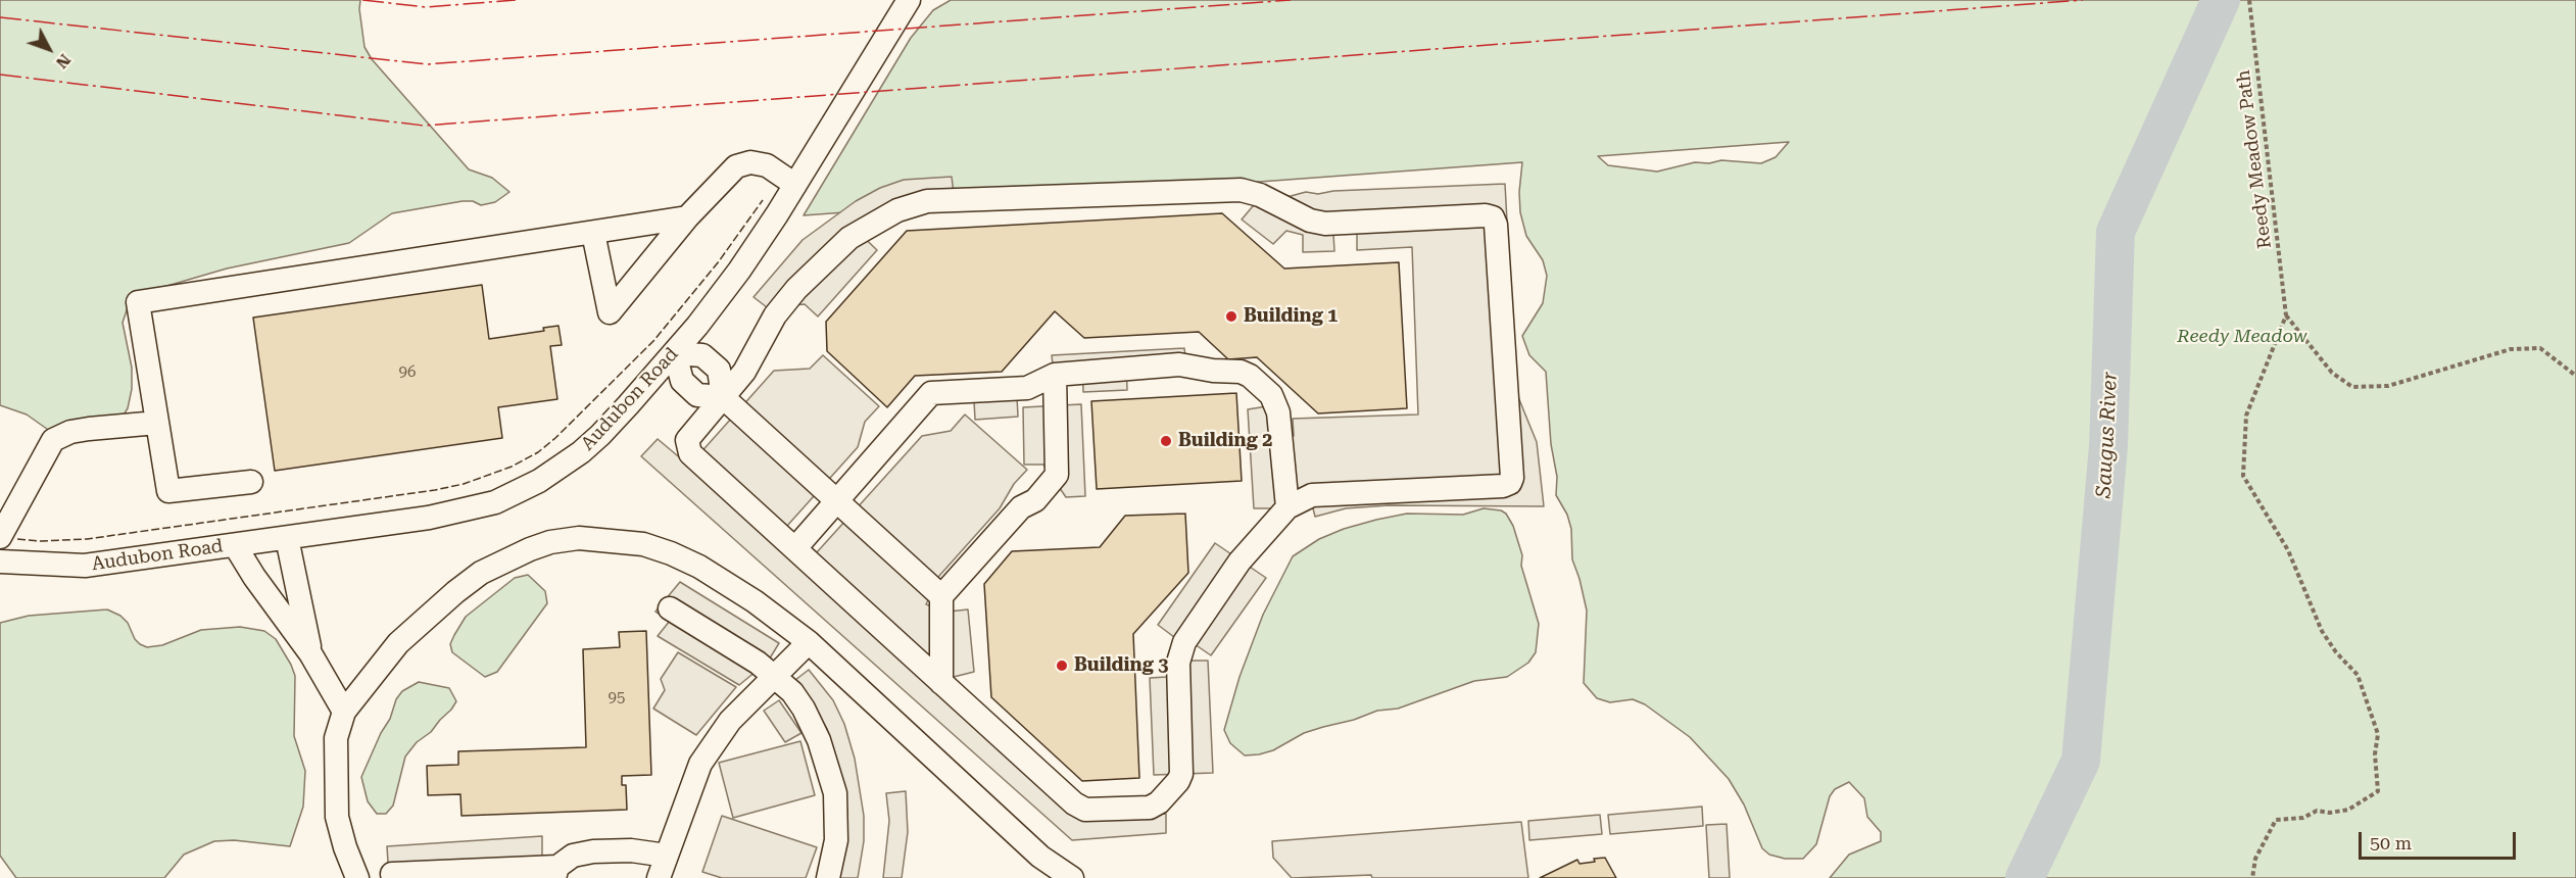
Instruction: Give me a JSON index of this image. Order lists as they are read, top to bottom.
{
  "streets": {
    "street": ["Audubon Road"],
    "path": ["Reedy Meadow Path"]
  },
  "water": ["Saugus River"],
  "parks": ["Reedy Meadow"],
  "places": ["Building 1", "Building 2", "Building 3"],
  "house_numbers": ["96", "95"],
  "scale_bar": "50 m",
  "north": "bottom right"
}
